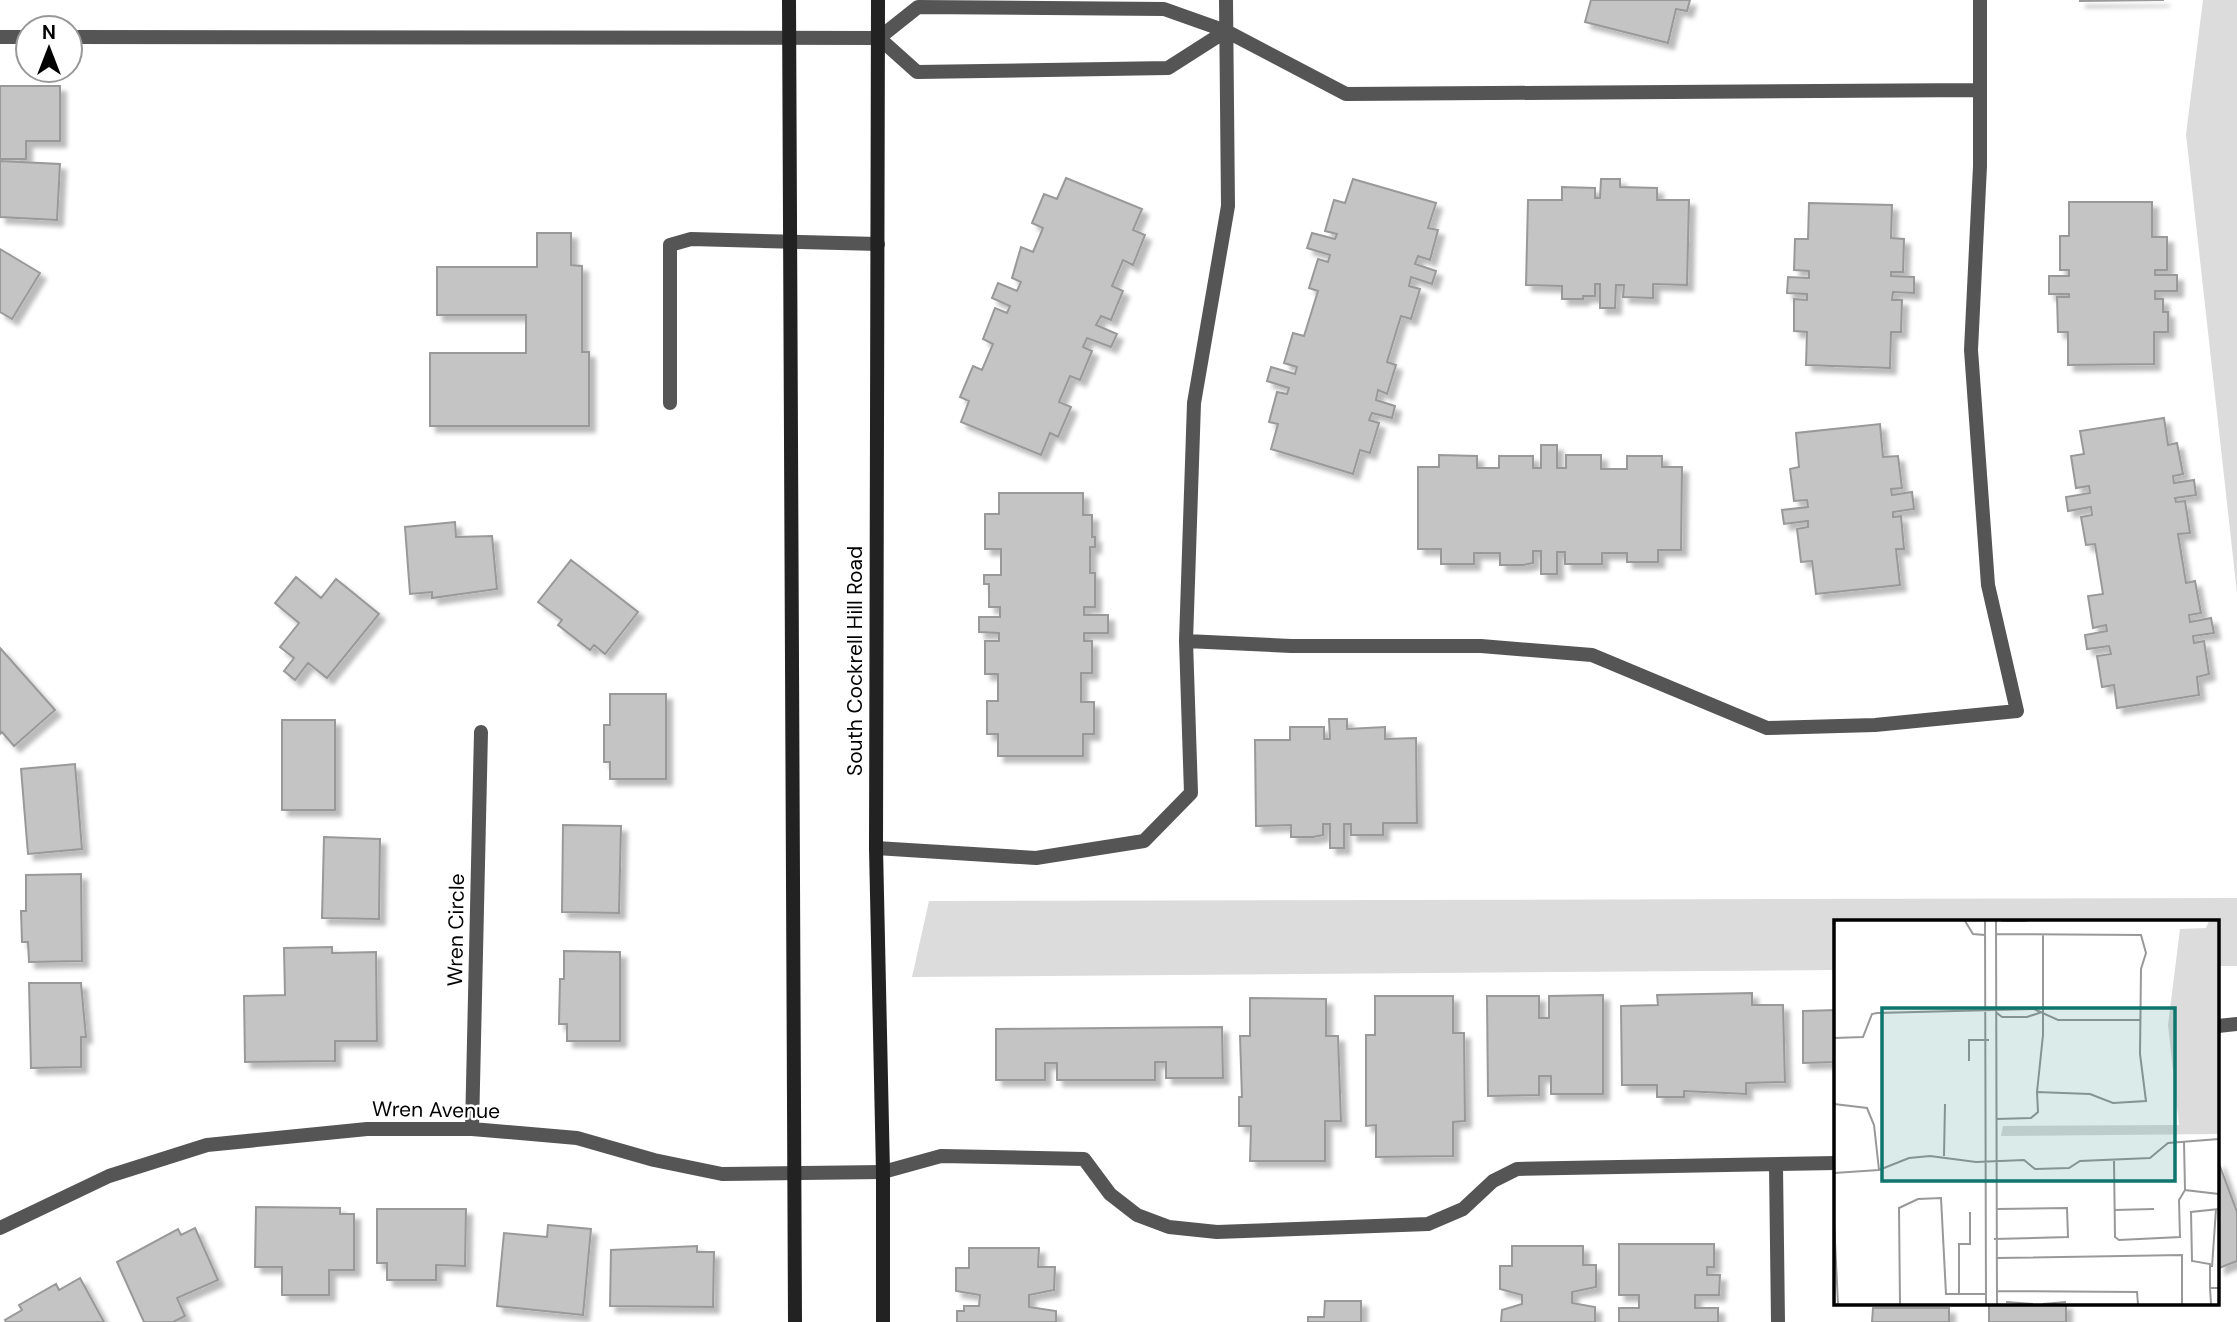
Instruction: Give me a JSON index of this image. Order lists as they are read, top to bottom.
{
  "streets": {
    "main road": ["South Cockrell Hill Road"],
    "street": ["Wren Circle", "Wren Avenue"]
  },
  "crossings": [
    ["South Cockrell Hill Road", "Wren Avenue"],
    ["Wren Circle", "Wren Avenue"]
  ],
  "north": "top"
}
